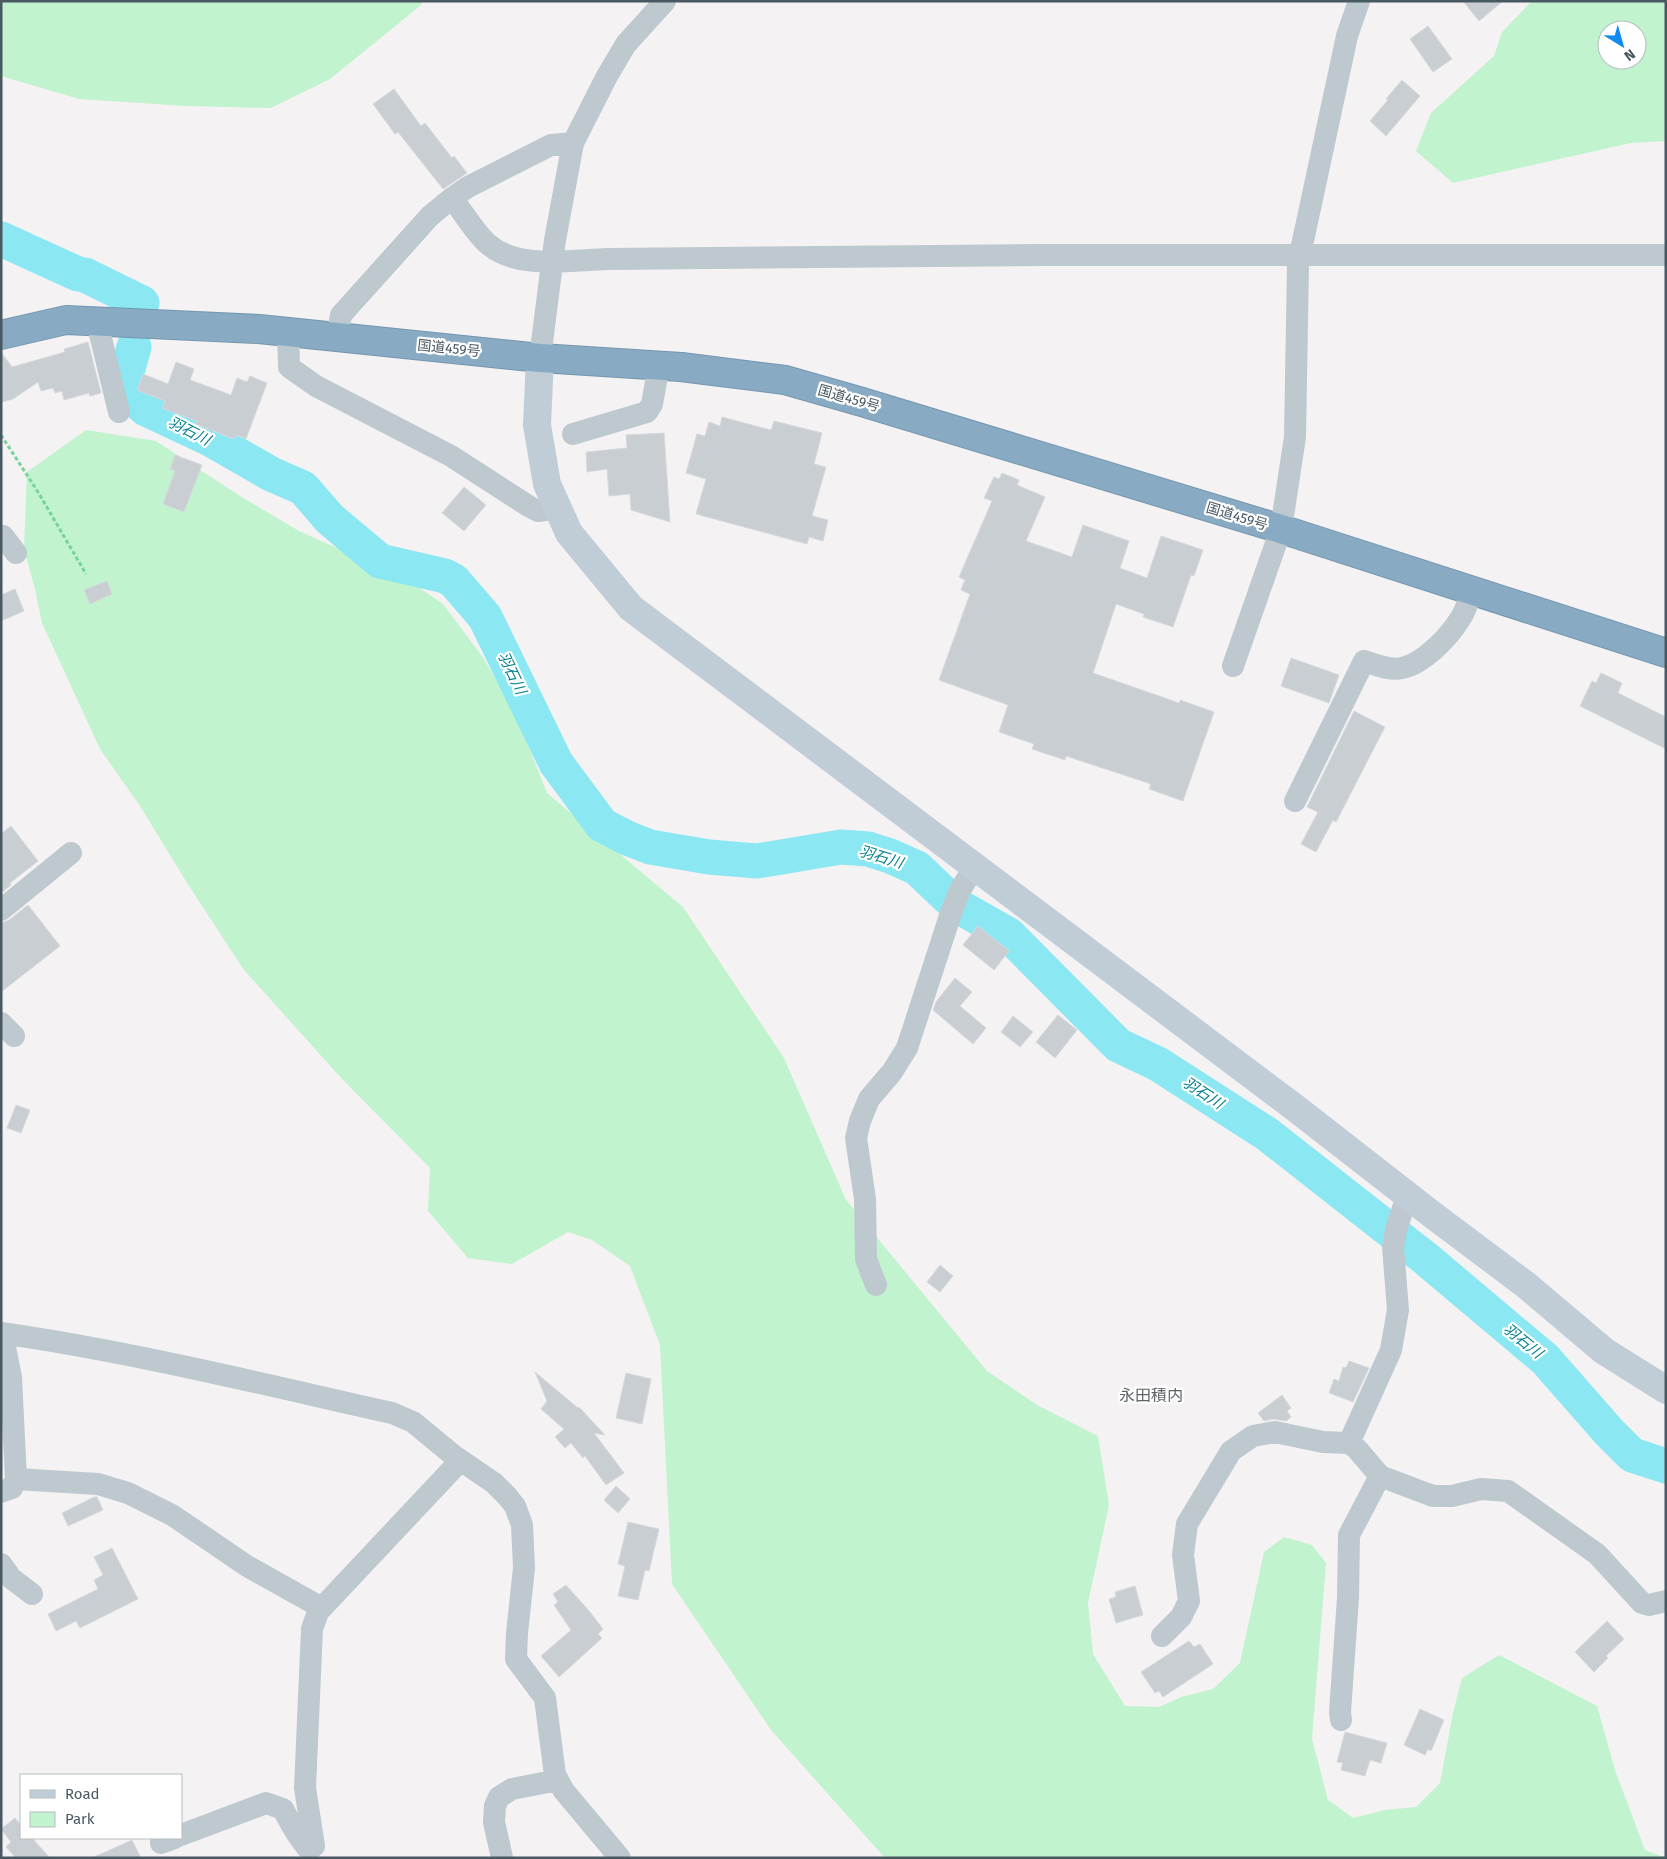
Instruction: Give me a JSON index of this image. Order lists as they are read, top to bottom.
{
  "streets": {
    "highway": ["国道459号"]
  },
  "districts": ["永田積内"],
  "water": ["羽石川"],
  "legend": ["Road", "Park"],
  "north": "bottom right"
}
